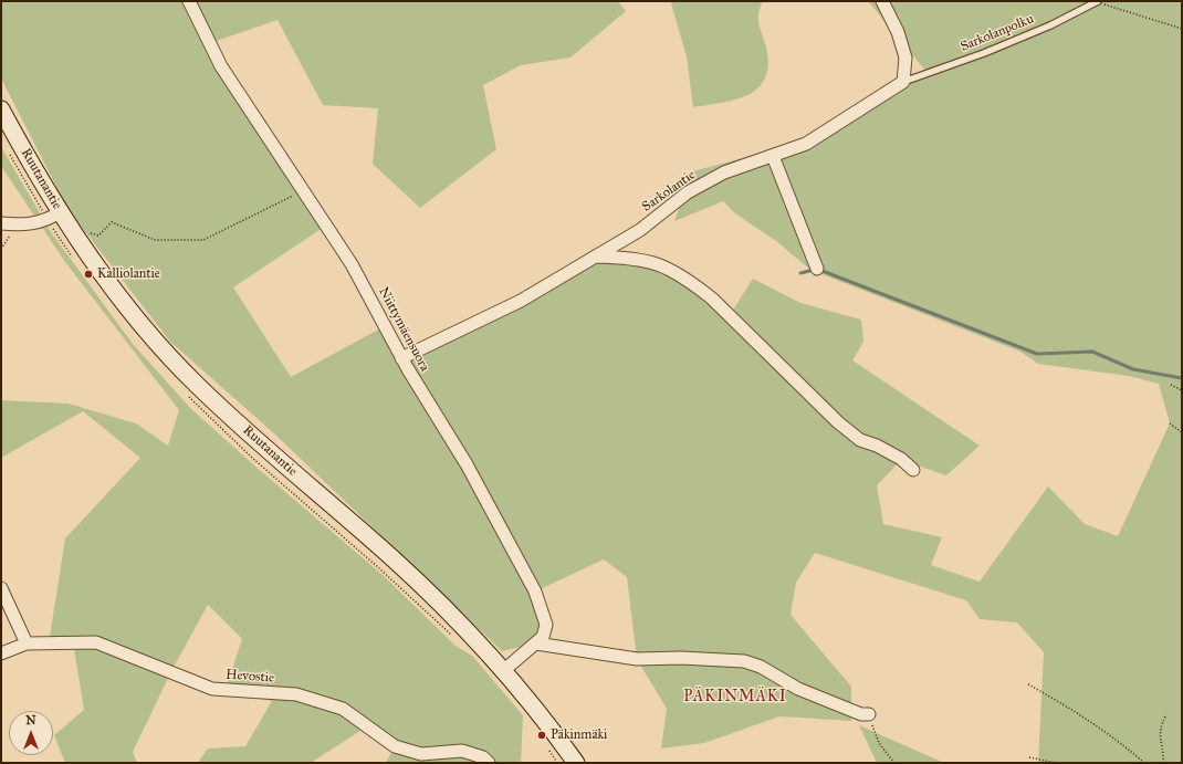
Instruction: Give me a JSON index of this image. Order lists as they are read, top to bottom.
{
  "streets": {
    "street": [
      "Ruutanantie",
      "Sarkolantie",
      "Niittymäensuora",
      "Hevostie"
    ],
    "lane": ["Sarkolanpolku"]
  },
  "crossings": [
    ["Sarkolanpolku", "Sarkolantie"],
    ["Ruutanantie", "Niittymäensuora"],
    ["Sarkolantie", "Niittymäensuora"]
  ],
  "districts": ["PÄKINMÄKI"],
  "places": ["Kalliolantie", "Päkinmäki"],
  "north": "top"
}
